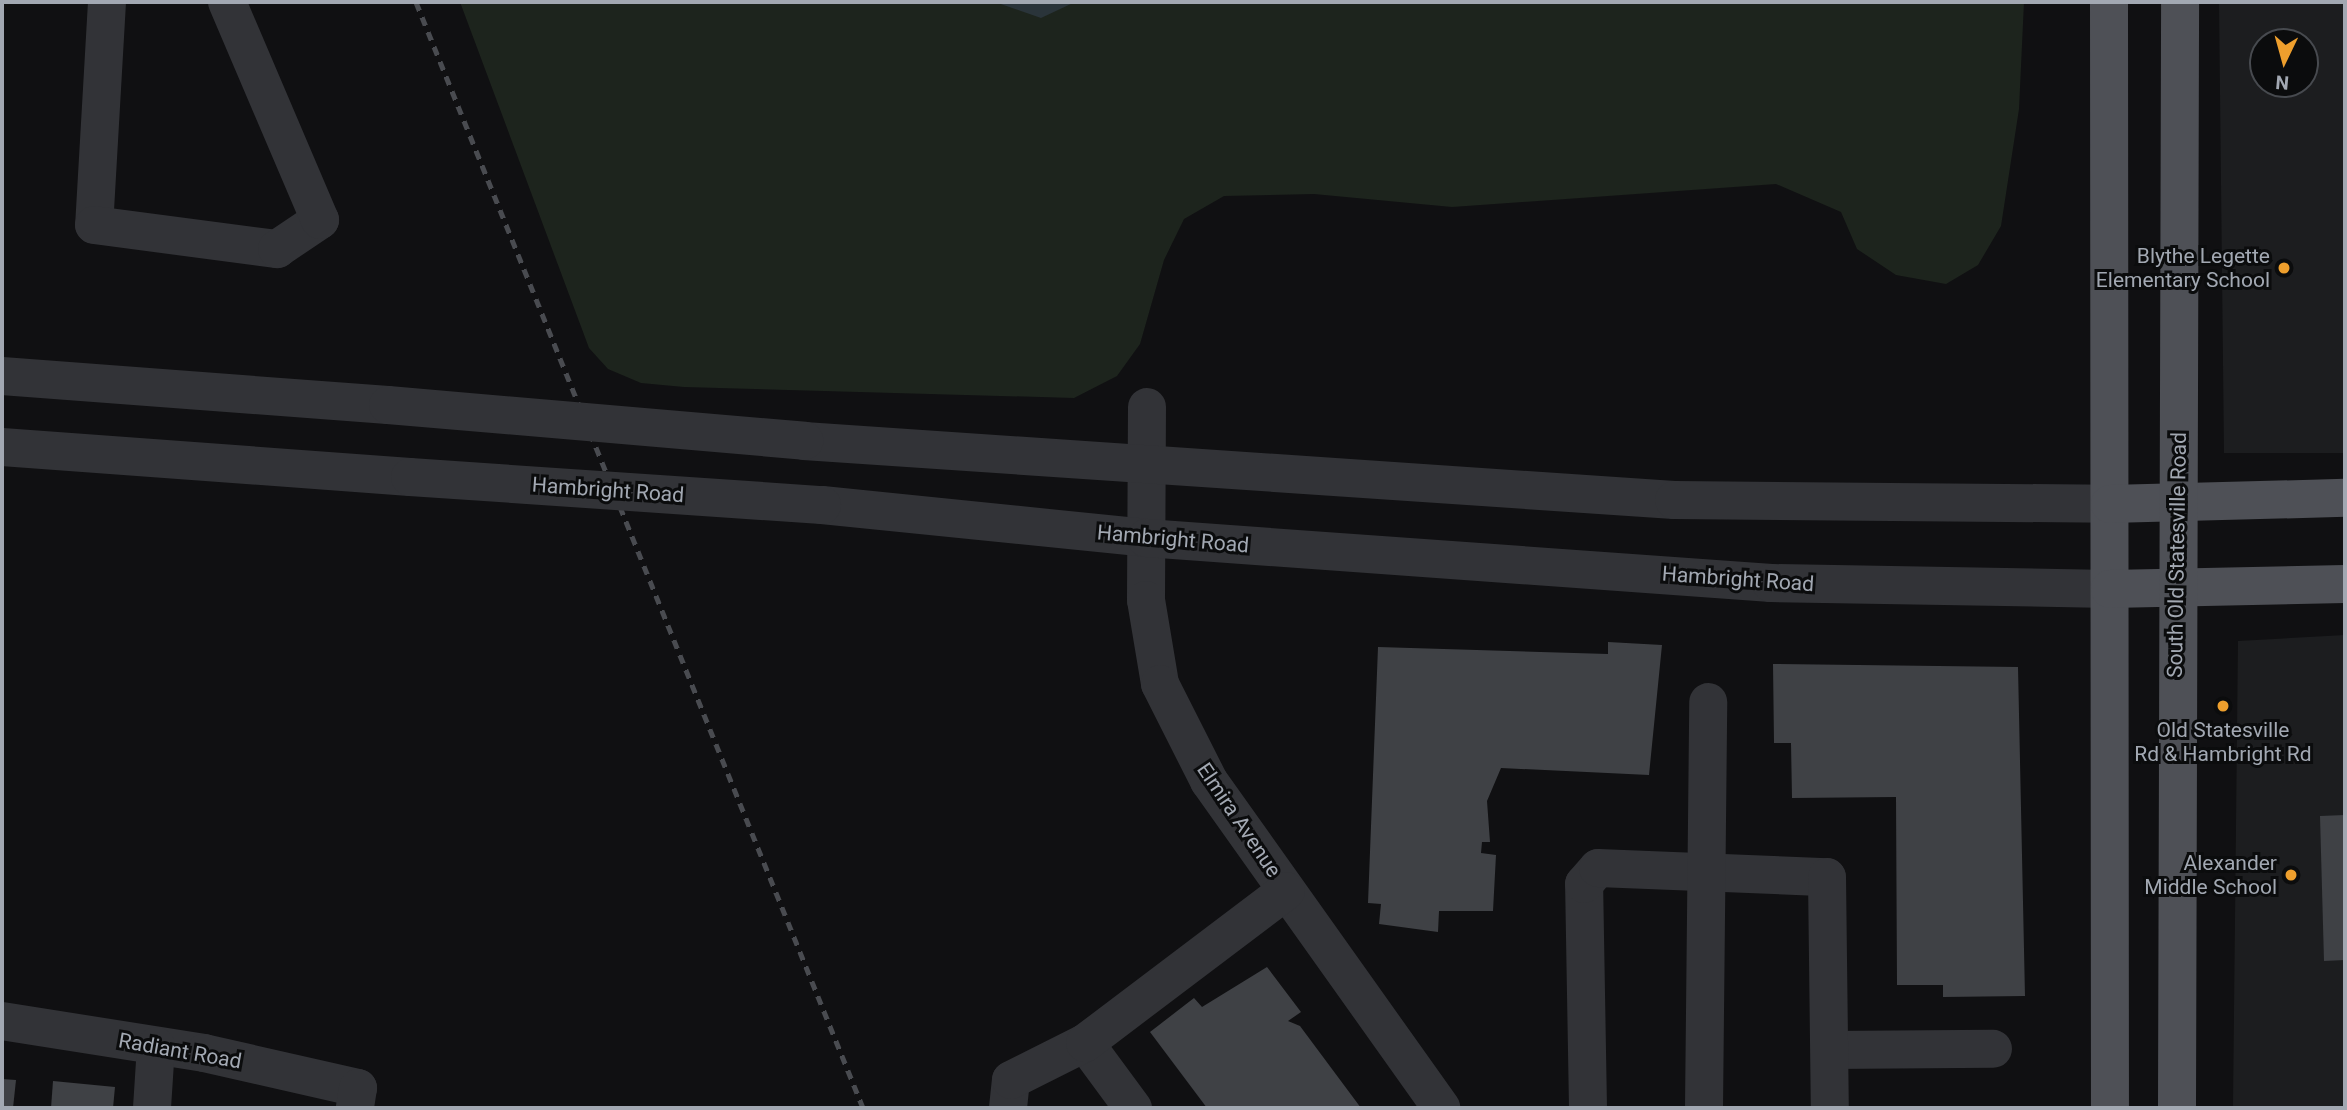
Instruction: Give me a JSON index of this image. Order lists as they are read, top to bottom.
{
  "streets": {
    "main road": ["Hambright Road", "South Old Statesville Road"],
    "street": ["Elmira Avenue", "Radiant Road"]
  },
  "crossings": [
    ["Hambright Road", "South Old Statesville Road"],
    ["Hambright Road", "Elmira Avenue"]
  ],
  "places": ["Blythe Legette Elementary School", "Old Statesville Rd & Hambright Rd", "Alexander Middle School"],
  "north": "bottom"
}
